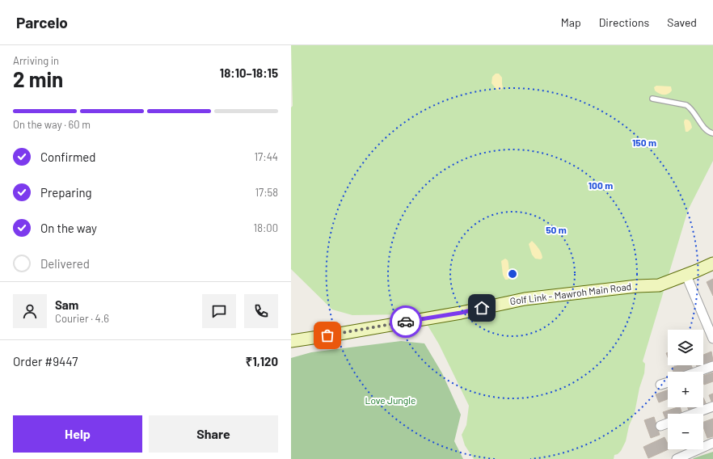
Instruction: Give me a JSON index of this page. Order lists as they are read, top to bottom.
{
  "streets": {
    "street": ["Golf Link - Mawroh Main Road"]
  },
  "parks": ["Love Jungle"],
  "page": {
    "header": "Parcelo",
    "nav": ["Map", "Directions", "Saved"],
    "heading": ["2 min", "Arriving in", "18:10–18:15"],
    "panel": [
      "Sam",
      "Courier · 4.6",
      "Order #9447",
      "₹1,120"
    ],
    "bar": "On the way · 60 m",
    "list": [
      ["Confirmed", "17:44"],
      ["Preparing", "17:58"],
      ["On the way", "18:00"],
      "Delivered"
    ],
    "map_buttons": ["+", "−"],
    "buttons": ["Help", "Share"]
  },
  "rings": ["150 m", "100 m", "50 m"]
}
